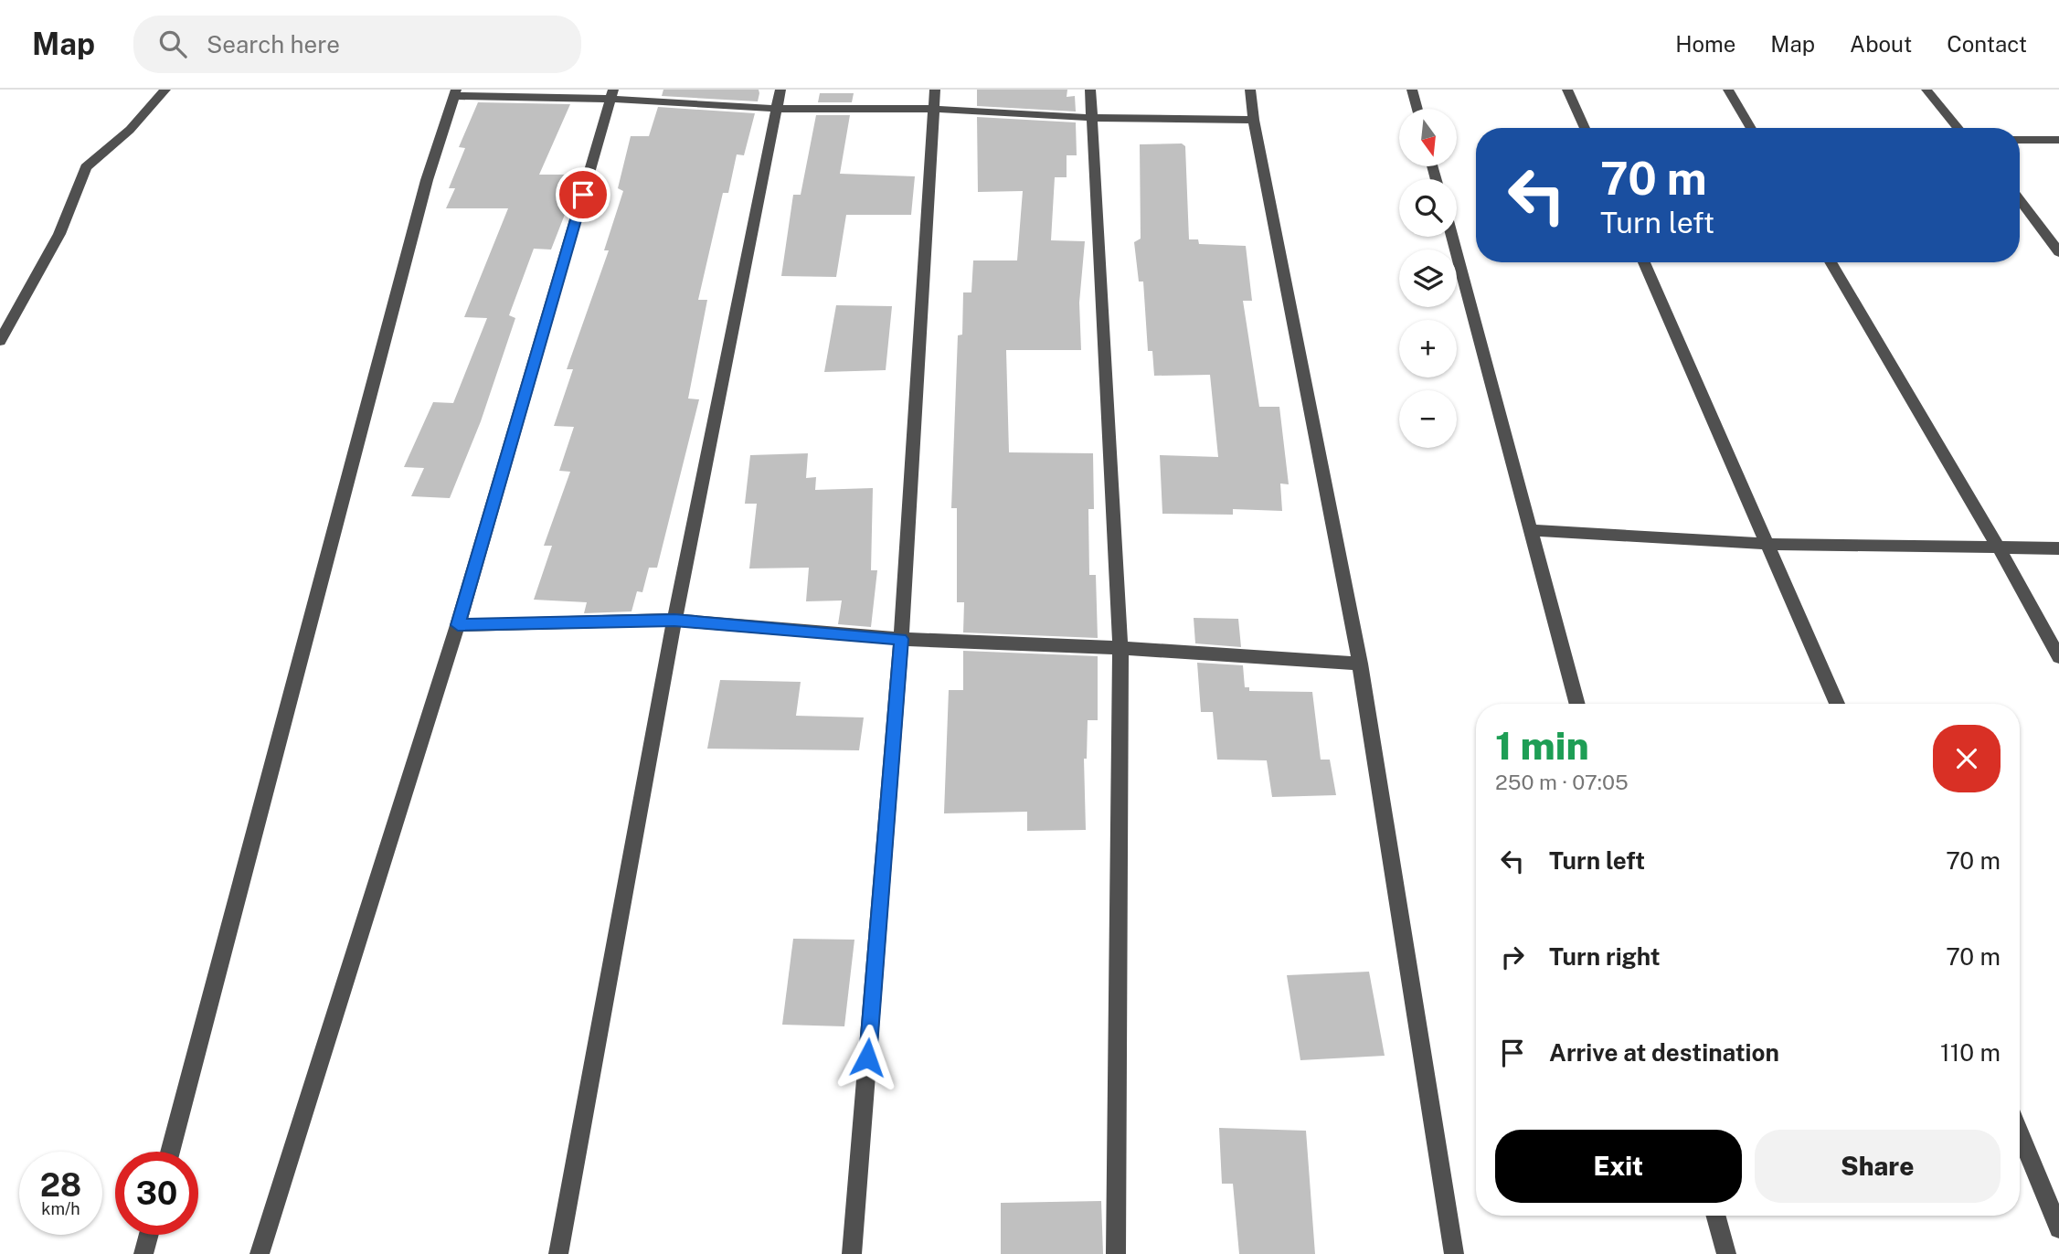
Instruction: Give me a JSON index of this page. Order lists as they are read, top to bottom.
{
  "north": "bottom",
  "page": {
    "header": "Map",
    "search": "Search here",
    "nav": [
      "Home",
      "Map",
      "About",
      "Contact"
    ],
    "map_buttons": ["+", "−"],
    "turn": ["70 m", "Turn left"],
    "heading": ["1 min", "250 m · 07:05"],
    "list": [
      {
        "name": "Turn left",
        "value": "70 m"
      },
      {
        "name": "Turn right",
        "value": "70 m"
      },
      {
        "name": "Arrive at destination",
        "value": "110 m"
      }
    ],
    "buttons": ["Exit", "Share"],
    "speed": "28 km/h",
    "limit": "30"
  }
}
